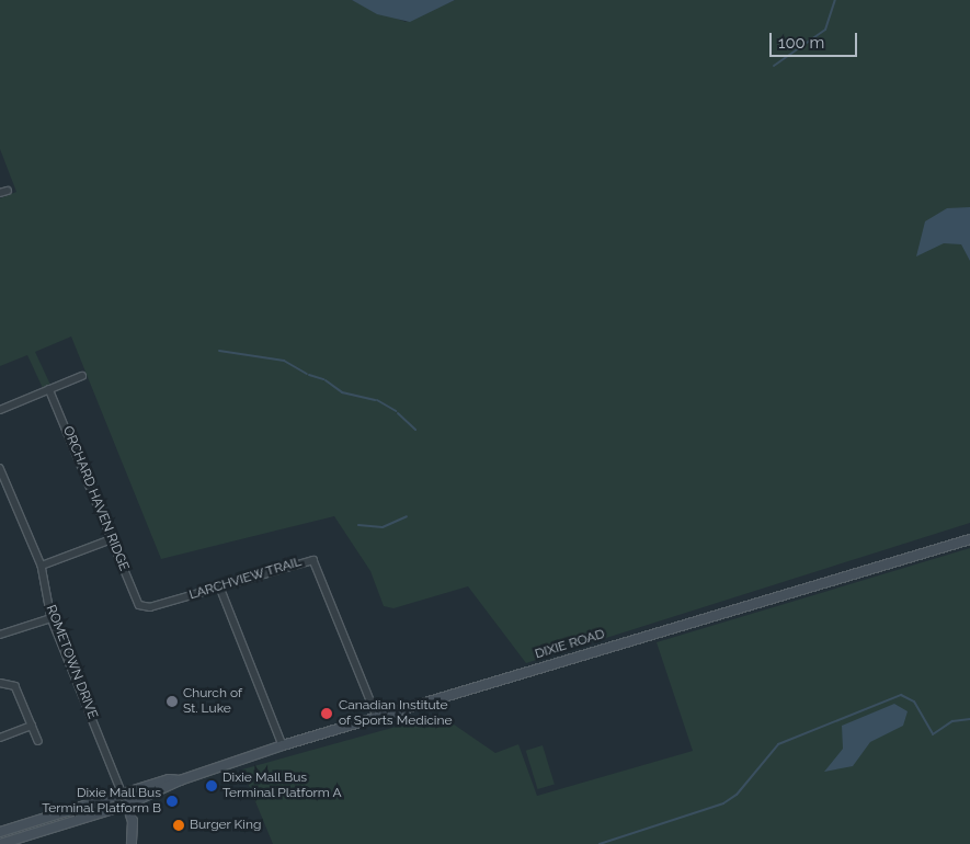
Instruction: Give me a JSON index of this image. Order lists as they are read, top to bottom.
{
  "streets": {
    "main road": ["DIXIE ROAD"],
    "street": ["ORCHARD HAVEN RIDGE", "LARCHVIEW TRAIL", "ROMETOWN DRIVE"]
  },
  "crossings": [
    ["ORCHARD HAVEN RIDGE", "LARCHVIEW TRAIL"],
    ["LARCHVIEW TRAIL", "DIXIE ROAD"],
    ["DIXIE ROAD", "ROMETOWN DRIVE"]
  ],
  "places": [
    "Church of St. Luke",
    "Canadian Institute of Sports Medicine",
    "Dixie Mall Bus Terminal Platform A",
    "Dixie Mall Bus Terminal Platform B",
    "Burger King"
  ],
  "scale_bar": "100 m"
}
